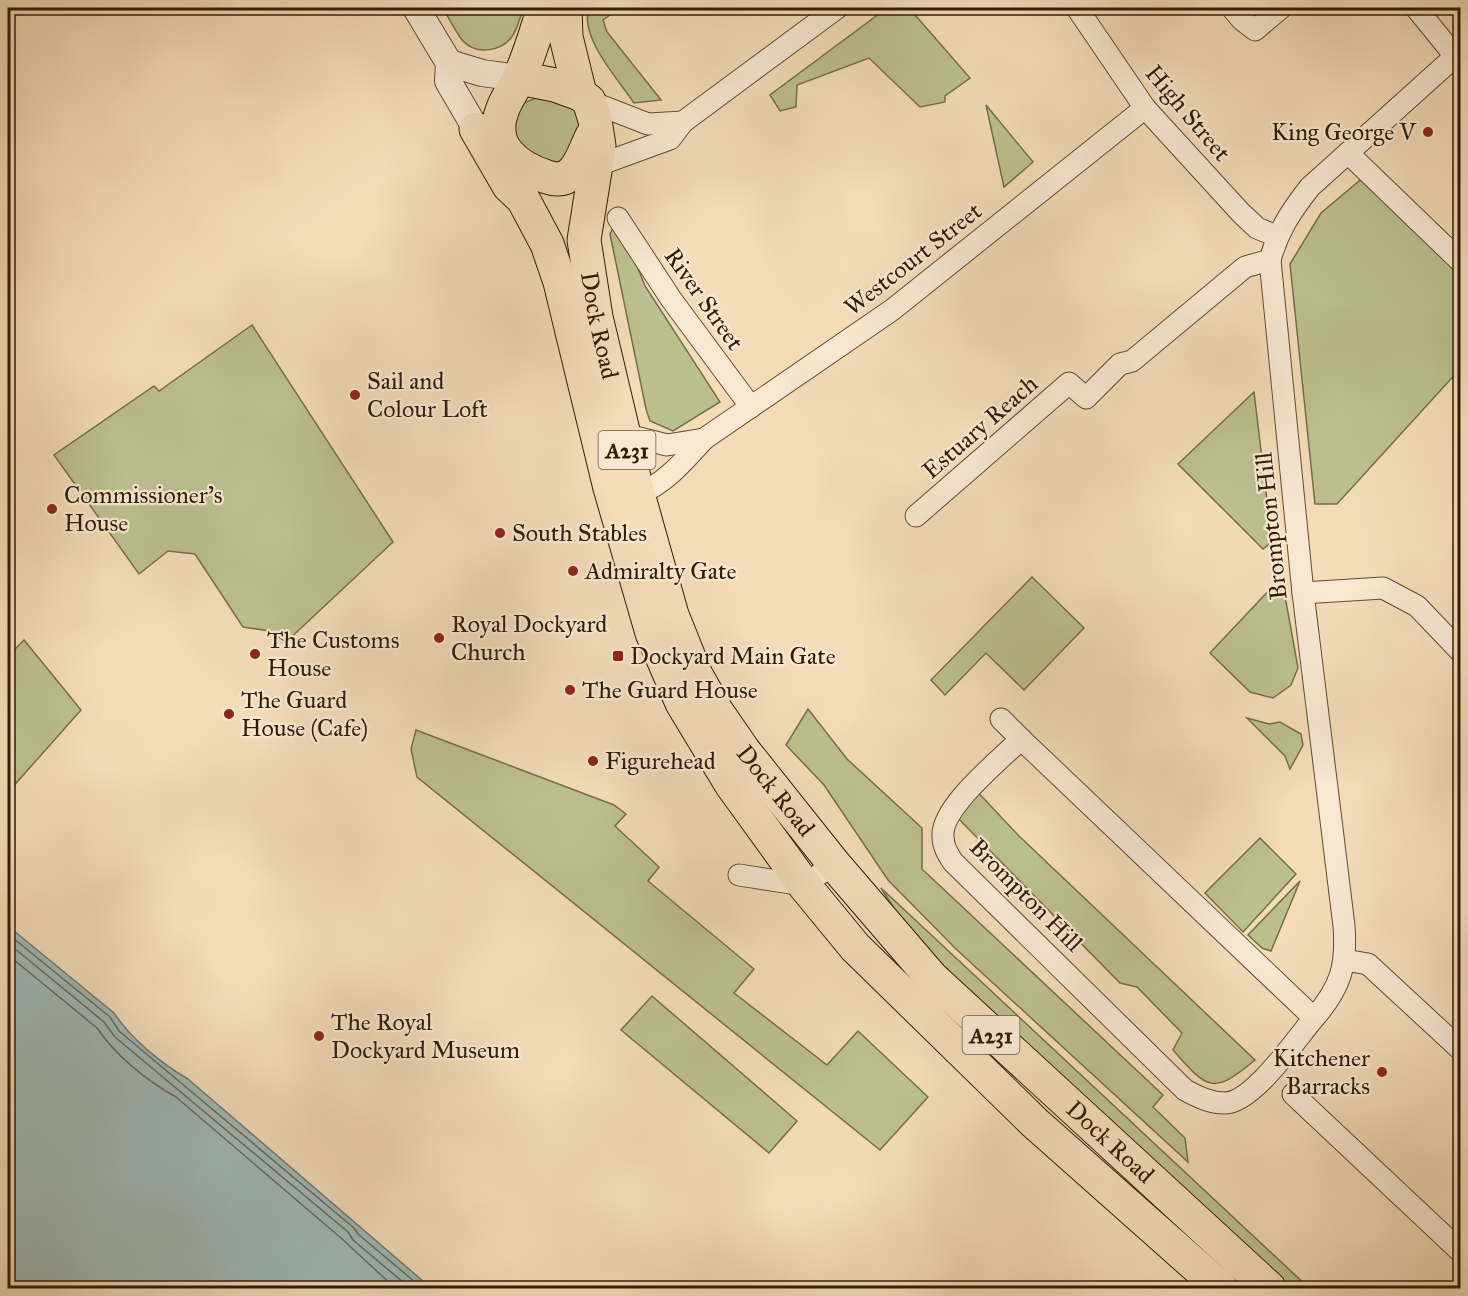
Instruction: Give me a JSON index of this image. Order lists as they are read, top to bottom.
{
  "streets": {
    "main road": ["Dock Road", "A231"],
    "street": [
      "High Street",
      "Westcourt Street",
      "River Street",
      "Estuary Reach",
      "Brompton Hill"
    ]
  },
  "crossings": [
    ["High Street", "Westcourt Street"],
    ["High Street", "Brompton Hill"],
    ["Westcourt Street", "River Street"],
    ["Westcourt Street", "Dock Road"],
    ["Estuary Reach", "Brompton Hill"]
  ],
  "places": {
    "other": [
      "King George V",
      "Sail and Colour Loft",
      "Commissioner's House",
      "South Stables",
      "Admiralty Gate",
      "Royal Dockyard Church",
      "The Customs House",
      "The Guard House",
      "The Guard House (Cafe)",
      "Figurehead",
      "The Royal Dockyard Museum",
      "Kitchener Barracks"
    ],
    "transit": ["Dockyard Main Gate"]
  }
}
